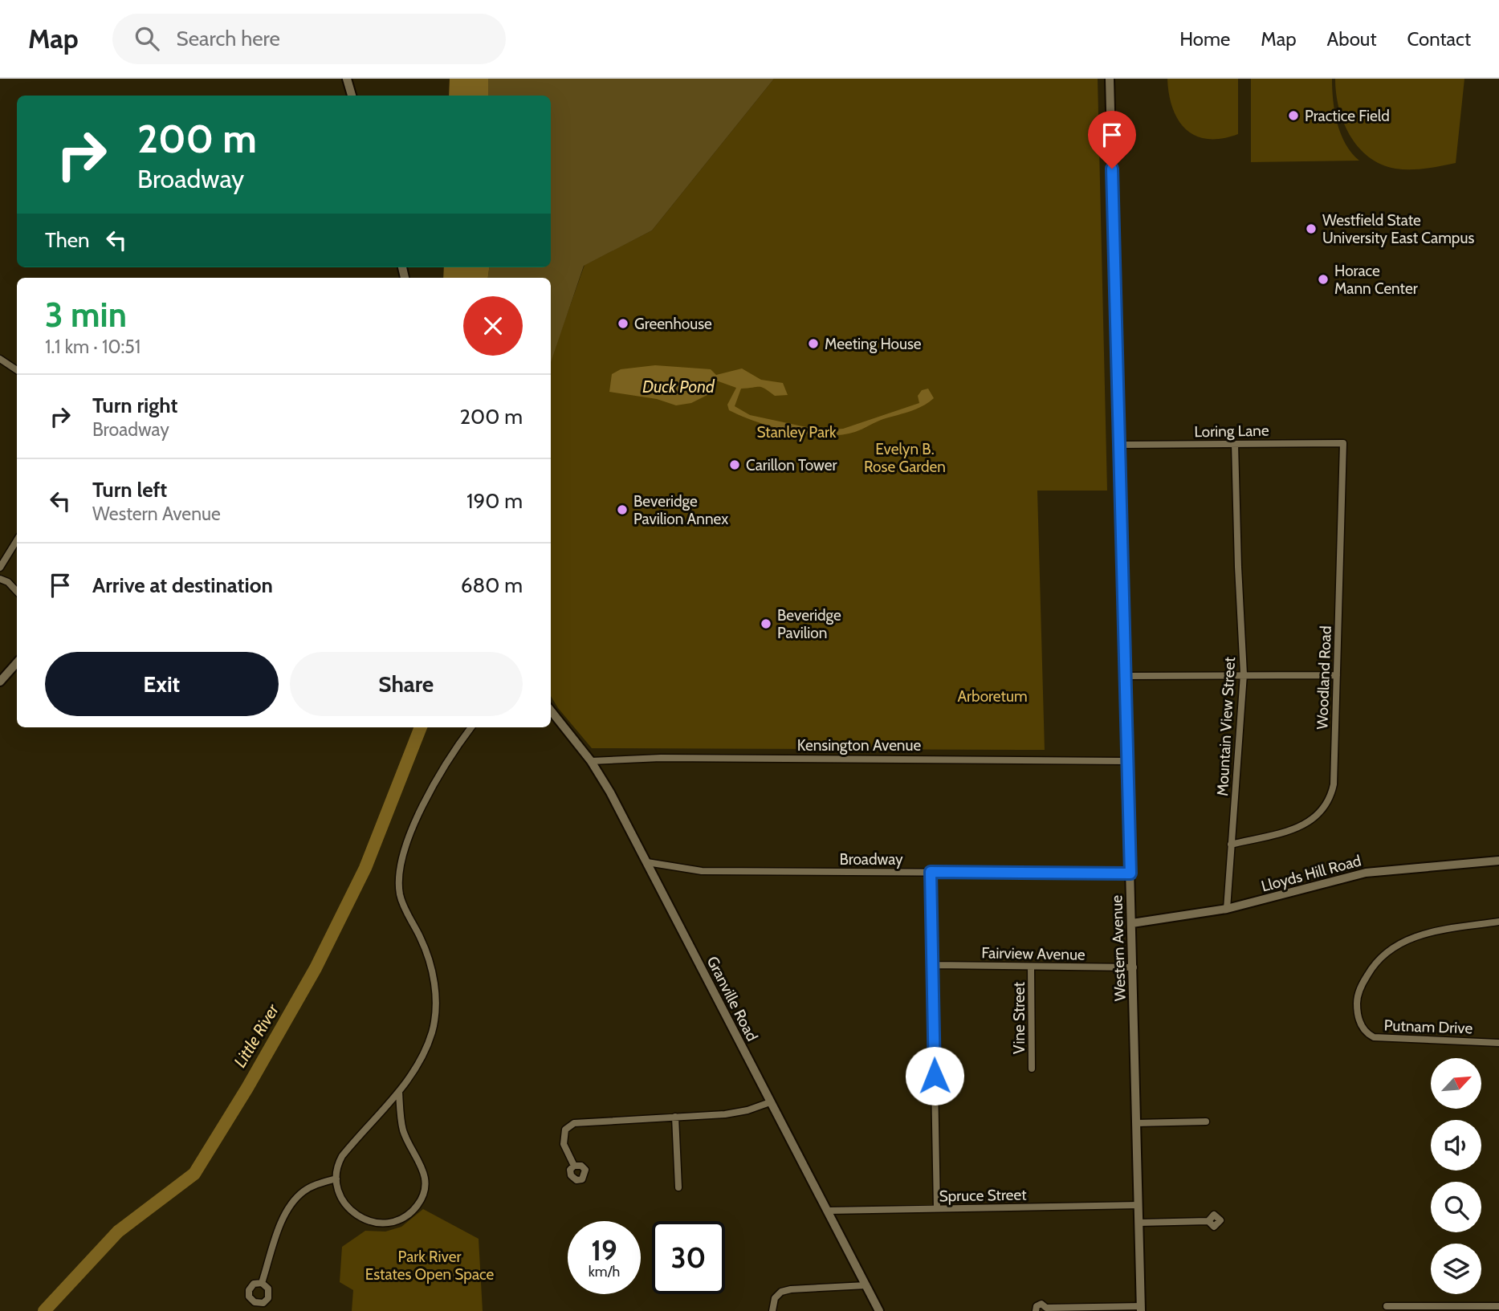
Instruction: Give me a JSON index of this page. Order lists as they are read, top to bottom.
{
  "streets": {
    "main road": ["Lloyds Hill Road", "Western Avenue", "Granville Road"],
    "street": [
      "Loring Lane",
      "Woodland Road",
      "Mountain View Street",
      "Kensington Avenue",
      "Broadway",
      "Fairview Avenue",
      "Vine Street",
      "Putnam Drive",
      "Spruce Street"
    ]
  },
  "crossings": [
    ["Loring Lane", "Woodland Road"],
    ["Loring Lane", "Mountain View Street"],
    ["Loring Lane", "Western Avenue"],
    ["Woodland Road", "Mountain View Street"],
    ["Mountain View Street", "Lloyds Hill Road"],
    ["Kensington Avenue", "Western Avenue"],
    ["Kensington Avenue", "Granville Road"],
    ["Broadway", "Western Avenue"],
    ["Broadway", "Granville Road"],
    ["Lloyds Hill Road", "Western Avenue"],
    ["Western Avenue", "Fairview Avenue"],
    ["Western Avenue", "Spruce Street"],
    ["Fairview Avenue", "Vine Street"],
    ["Granville Road", "Spruce Street"]
  ],
  "water": ["Duck Pond", "Little River"],
  "parks": [
    "Stanley Park",
    "Evelyn B. Rose Garden",
    "Arboretum",
    "Park River Estates Open Space"
  ],
  "places": [
    "Practice Field",
    "Westfield State University East Campus",
    "Horace Mann Center",
    "Greenhouse",
    "Meeting House",
    "Carillon Tower",
    "Beveridge Pavilion Annex",
    "Beveridge Pavilion"
  ],
  "north": "top right",
  "page": {
    "header": "Map",
    "search": "Search here",
    "nav": [
      "Home",
      "Map",
      "About",
      "Contact"
    ],
    "turn": ["200 m", "Broadway"],
    "then": "Then",
    "heading": ["3 min", "1.1 km · 10:51"],
    "list": [
      {
        "name": "Turn right",
        "note": "Broadway",
        "value": "200 m"
      },
      {
        "name": "Turn left",
        "note": "Western Avenue",
        "value": "190 m"
      },
      {
        "name": "Arrive at destination",
        "value": "680 m"
      }
    ],
    "buttons": ["Exit", "Share"],
    "speed": "19 km/h",
    "limit": "30"
  }
}
